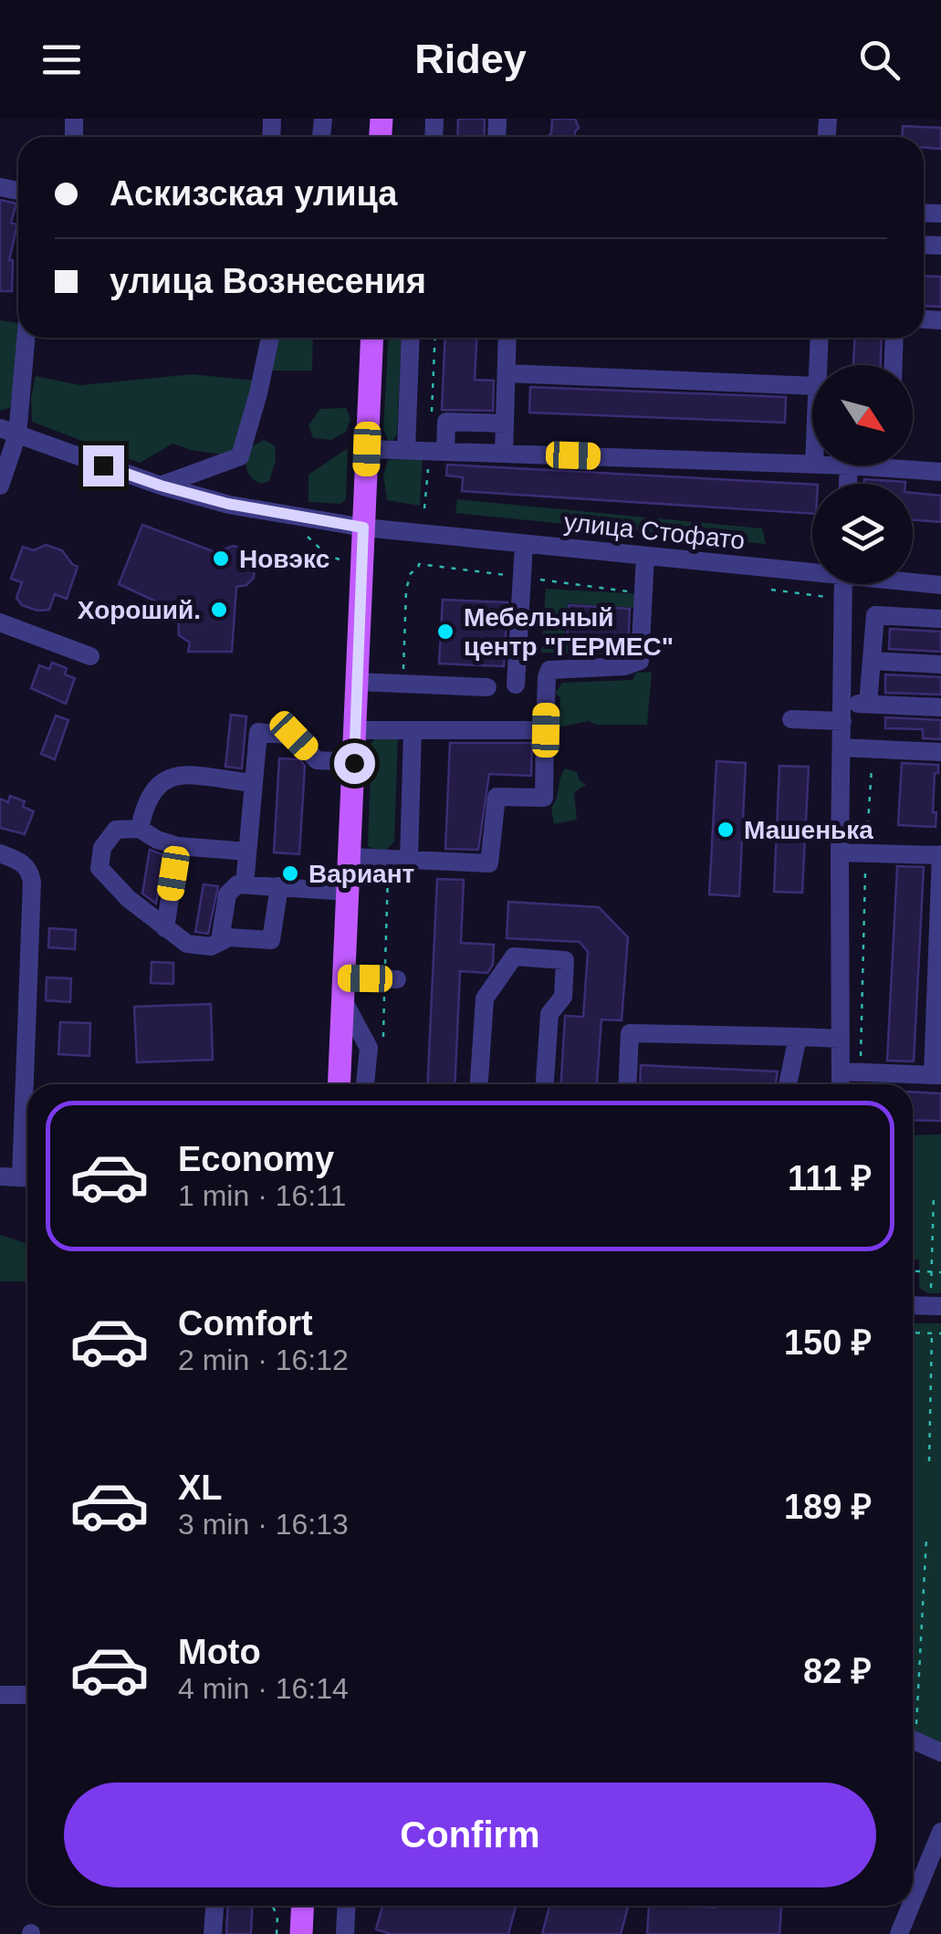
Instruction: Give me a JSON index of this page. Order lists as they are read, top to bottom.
{
  "streets": {
    "street": ["улица Стофато"]
  },
  "places": [
    "Новэкс",
    "Хороший.",
    "Мебельный центр \"ГЕРМЕС\"",
    "Машенька",
    "Вариант"
  ],
  "north": "bottom right",
  "page": {
    "header": "Ridey",
    "banner": ["Аскизская улица", "улица Вознесения"],
    "list": [
      {
        "name": "Economy",
        "note": "1 min · 16:11",
        "value": "111 ₽"
      },
      {
        "name": "Comfort",
        "note": "2 min · 16:12",
        "value": "150 ₽"
      },
      {
        "name": "XL",
        "note": "3 min · 16:13",
        "value": "189 ₽"
      },
      {
        "name": "Moto",
        "note": "4 min · 16:14",
        "value": "82 ₽"
      }
    ],
    "buttons": "Confirm"
  }
}
